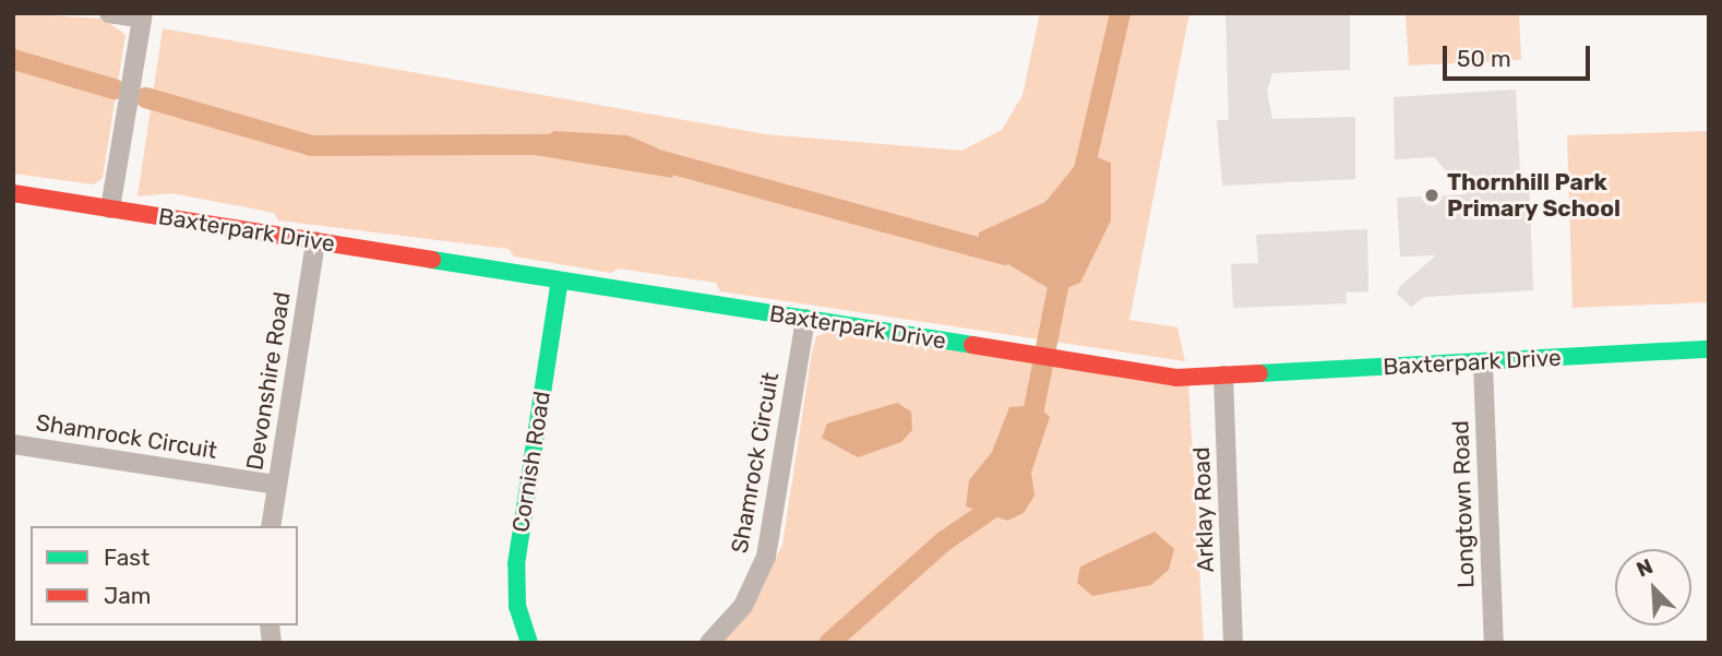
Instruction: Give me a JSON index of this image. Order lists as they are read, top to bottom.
{
  "streets": {
    "street": [
      "Baxterpark Drive",
      "Devonshire Road",
      "Shamrock Circuit",
      "Cornish Road",
      "Longtown Road",
      "Arklay Road"
    ]
  },
  "crossings": [
    ["Baxterpark Drive", "Devonshire Road"],
    ["Baxterpark Drive", "Shamrock Circuit"],
    ["Baxterpark Drive", "Cornish Road"],
    ["Baxterpark Drive", "Longtown Road"],
    ["Baxterpark Drive", "Arklay Road"],
    ["Devonshire Road", "Shamrock Circuit"]
  ],
  "places": ["Thornhill Park Primary School"],
  "legend": ["Fast", "Jam"],
  "scale_bar": "50 m",
  "north": "top left"
}
